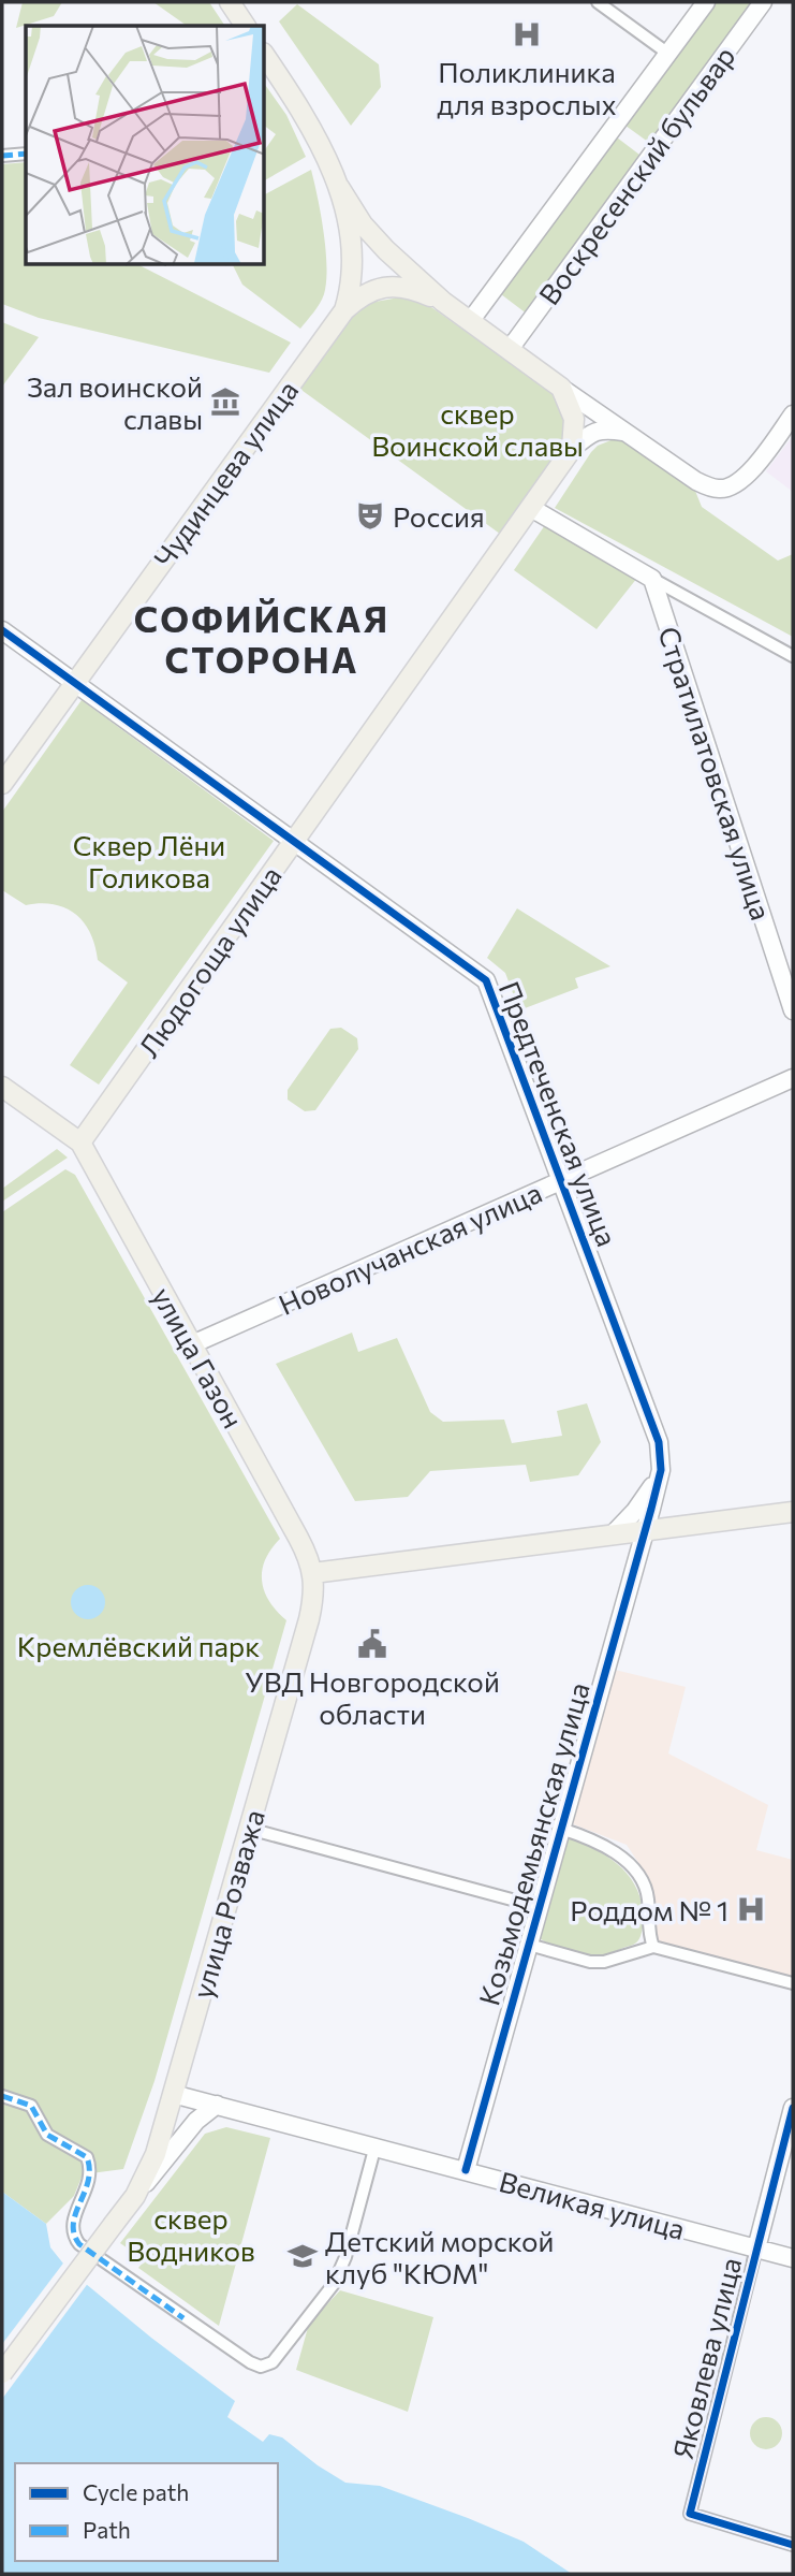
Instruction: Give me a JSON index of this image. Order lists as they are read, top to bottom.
{
  "streets": {
    "main road": [
      "Чудинцева улица",
      "Людогоща улица",
      "улица Газон",
      "улица Розважа"
    ],
    "street": [
      "Воскресенский бульвар",
      "Стратилатовская улица",
      "Предтеченская улица",
      "Новолучанская улица",
      "Козьмодемьянская улица",
      "Великая улица",
      "Яковлева улица"
    ]
  },
  "crossings": [
    ["Чудинцева улица", "Предтеченская улица"],
    ["Людогоща улица", "Предтеченская улица"],
    ["Людогоща улица", "улица Газон"],
    ["Предтеченская улица", "Новолучанская улица"],
    ["Предтеченская улица", "Козьмодемьянская улица"],
    ["Новолучанская улица", "улица Газон"],
    ["улица Газон", "улица Розважа"],
    ["Козьмодемьянская улица", "Великая улица"],
    ["улица Розважа", "Великая улица"],
    ["Великая улица", "Яковлева улица"]
  ],
  "districts": ["СОФИЙСКАЯ СТОРОНА"],
  "parks": [
    "сквер Воинской славы",
    "Сквер Лёни Голикова",
    "Кремлёвский парк",
    "сквер Водников"
  ],
  "places": {
    "hospital": ["Поликлиника для взрослых", "Роддом № 1"],
    "museum": ["Зал воинской славы"],
    "theatre": ["Россия"],
    "public building": ["УВД Новгородской области"],
    "school or university": ["Детский морской клуб \"КЮМ\""]
  },
  "legend": ["Cycle path", "Path"]
}
